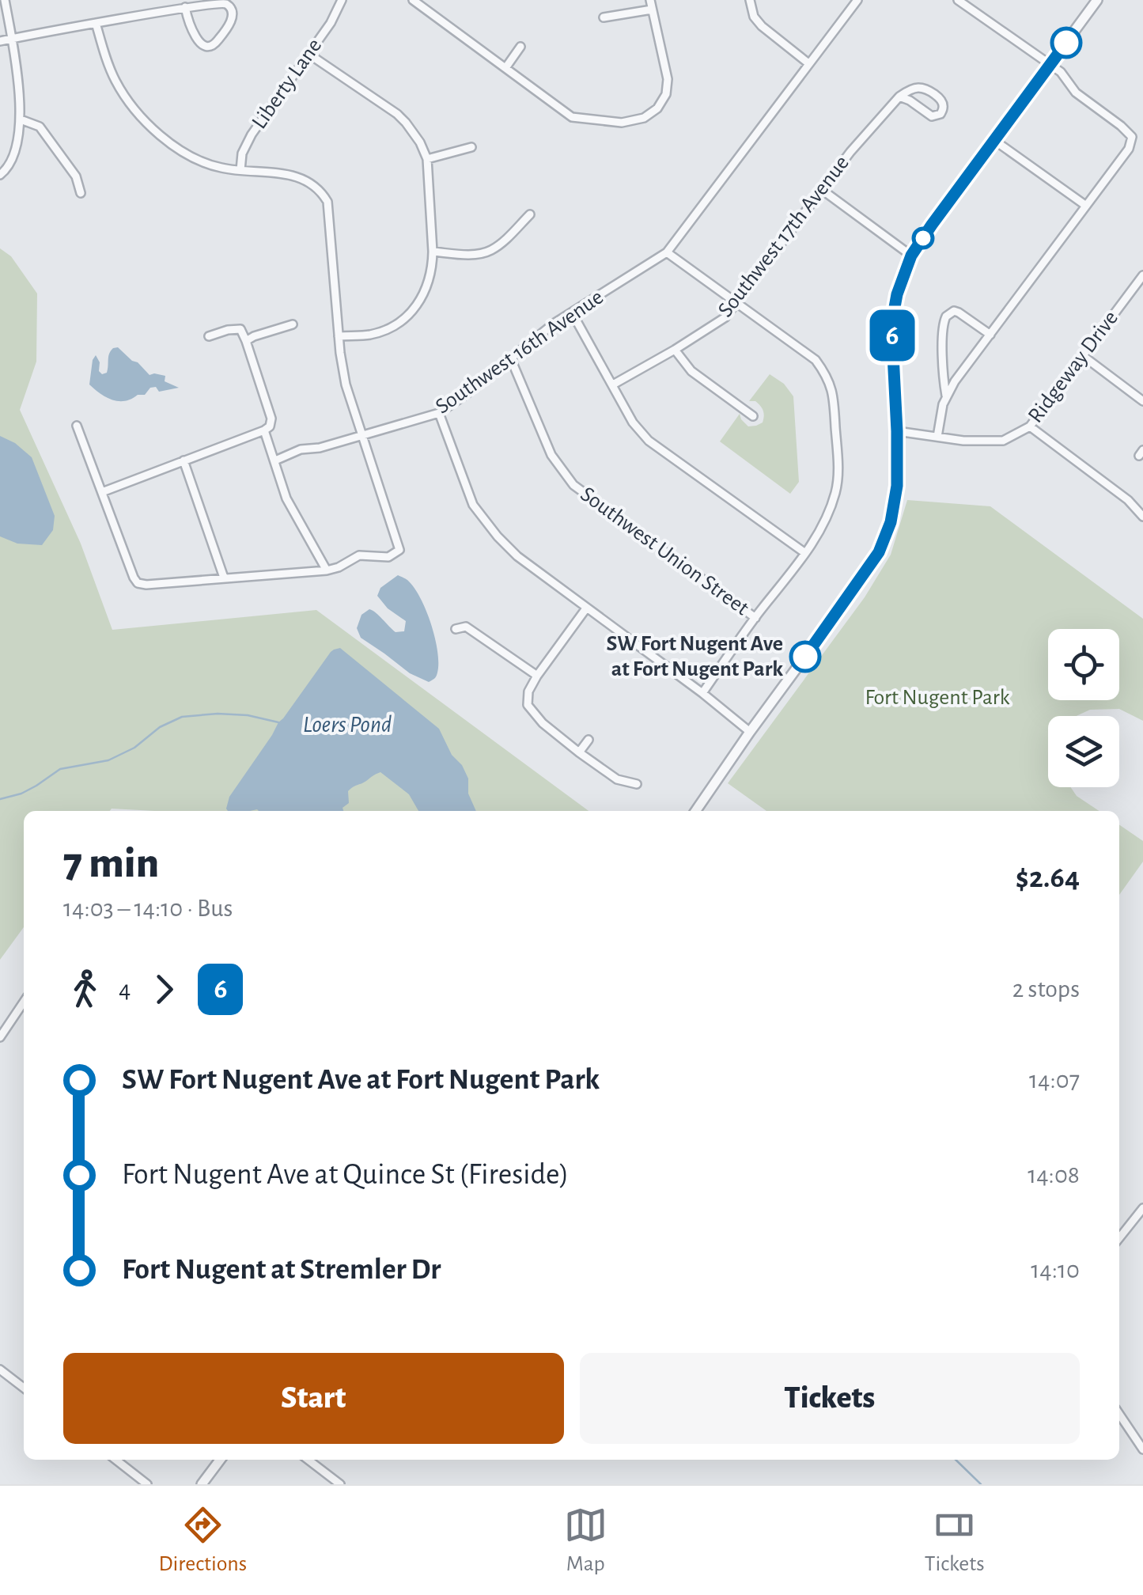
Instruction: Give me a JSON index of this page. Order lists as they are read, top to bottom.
{
  "streets": {
    "street": [
      "Liberty Lane",
      "Southwest 17th Avenue",
      "Southwest 16th Avenue",
      "Ridgeway Drive",
      "Southwest Union Street"
    ]
  },
  "crossings": [
    ["Southwest 16th Avenue", "Southwest Union Street"]
  ],
  "water": ["Loers Pond"],
  "parks": ["Fort Nugent Park"],
  "places": ["SW Fort Nugent Ave at Fort Nugent Park"],
  "lines": ["bus line 6"],
  "page": {
    "on_map": "6",
    "heading": ["7 min", "14:03 – 14:10 · Bus", "$2.64"],
    "legs": ["4", "6", "2 stops"],
    "list": [
      {
        "name": "SW Fort Nugent Ave at Fort Nugent Park",
        "value": "14:07"
      },
      {
        "name": "Fort Nugent Ave at Quince St (Fireside)",
        "value": "14:08"
      },
      {
        "name": "Fort Nugent at Stremler Dr",
        "value": "14:10"
      }
    ],
    "buttons": ["Start", "Tickets"],
    "tabs": ["Directions", "Map", "Tickets"]
  }
}
